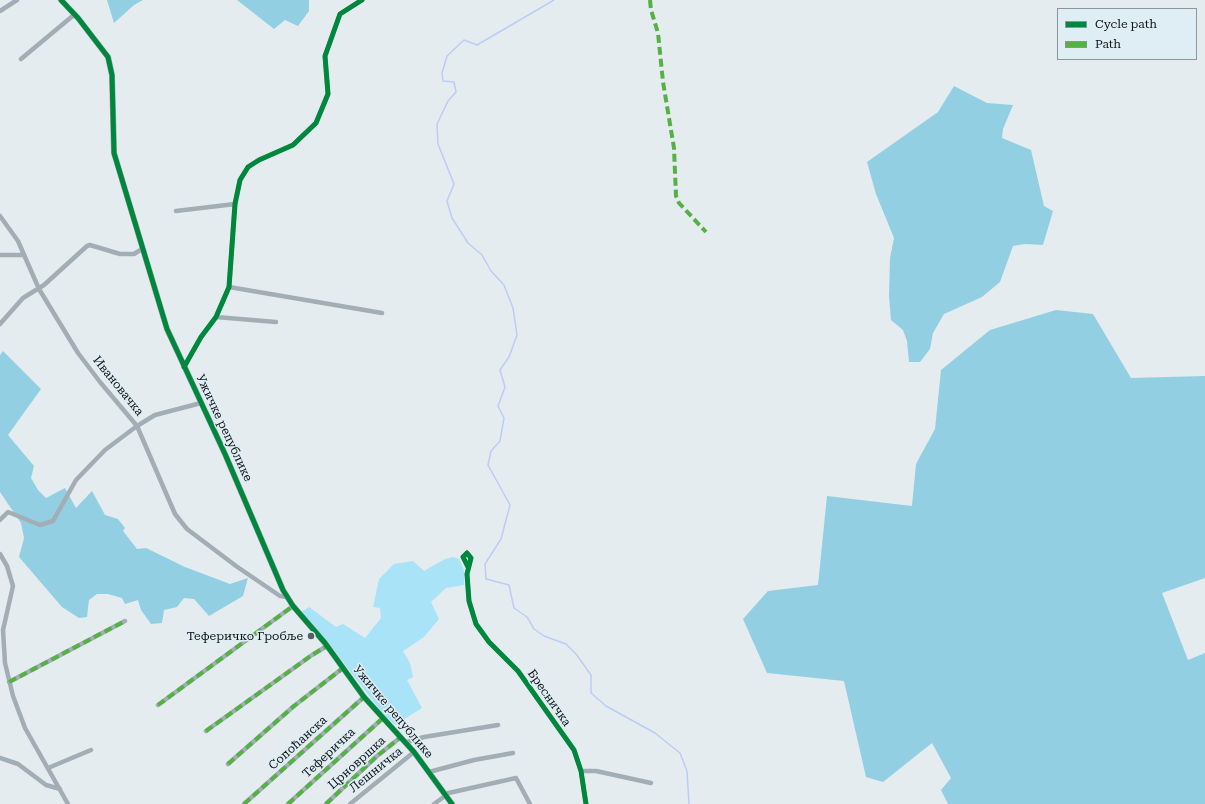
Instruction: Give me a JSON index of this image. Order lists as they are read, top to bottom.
{
  "streets": {
    "street": [
      "Ивановачка",
      "Ужичке републике",
      "Бресничка",
      "Сопоћанска",
      "Теферичка",
      "Црновршка",
      "Лешничка"
    ]
  },
  "crossings": [
    ["Ивановачка", "Ужичке републике"],
    ["Ужичке републике", "Сопоћанска"],
    ["Ужичке републике", "Теферичка"],
    ["Ужичке републике", "Црновршка"],
    ["Ужичке републике", "Лешничка"]
  ],
  "places": ["Теферичко Гробље"],
  "legend": ["Cycle path", "Path"]
}
